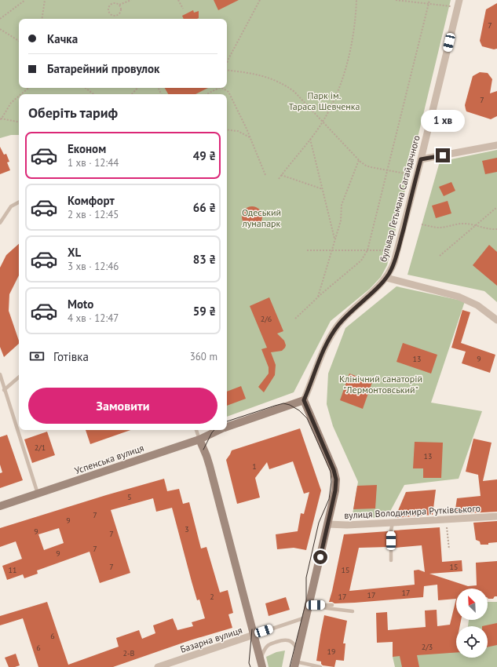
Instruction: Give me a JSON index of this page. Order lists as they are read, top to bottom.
{
  "streets": {
    "street": [
      "бульвар Гетьмана Сагайдачного",
      "Успенська вулиця",
      "вулиця Володимира Рутківського",
      "Базарна вулиця"
    ]
  },
  "crossings": [
    ["бульвар Гетьмана Сагайдачного", "Успенська вулиця"]
  ],
  "parks": ["Парк ім. Тараса Шевченка", "Одеський лунапарк", "Клінічний санаторій \"Лермонтовський\""],
  "house_numbers": [
    "7",
    "7",
    "2/6",
    "13",
    "9",
    "2/1",
    "13",
    "1",
    "5",
    "7",
    "9",
    "3",
    "9",
    "7",
    "7",
    "9",
    "7",
    "15",
    "11",
    "15",
    "17",
    "17",
    "2",
    "17",
    "6",
    "2/3",
    "6",
    "19",
    "2-В"
  ],
  "north": "top left",
  "page": {
    "banner": ["Качка", "Батарейний провулок"],
    "heading": "Оберіть тариф",
    "bubble": "1 хв",
    "list": [
      {
        "name": "Економ",
        "note": "1 хв · 12:44",
        "value": "49 ₴"
      },
      {
        "name": "Комфорт",
        "note": "2 хв · 12:45",
        "value": "66 ₴"
      },
      {
        "name": "XL",
        "note": "3 хв · 12:46",
        "value": "83 ₴"
      },
      {
        "name": "Moto",
        "note": "4 хв · 12:47",
        "value": "59 ₴"
      }
    ],
    "pay": ["Готівка", "360 m"],
    "buttons": "Замовити"
  }
}
